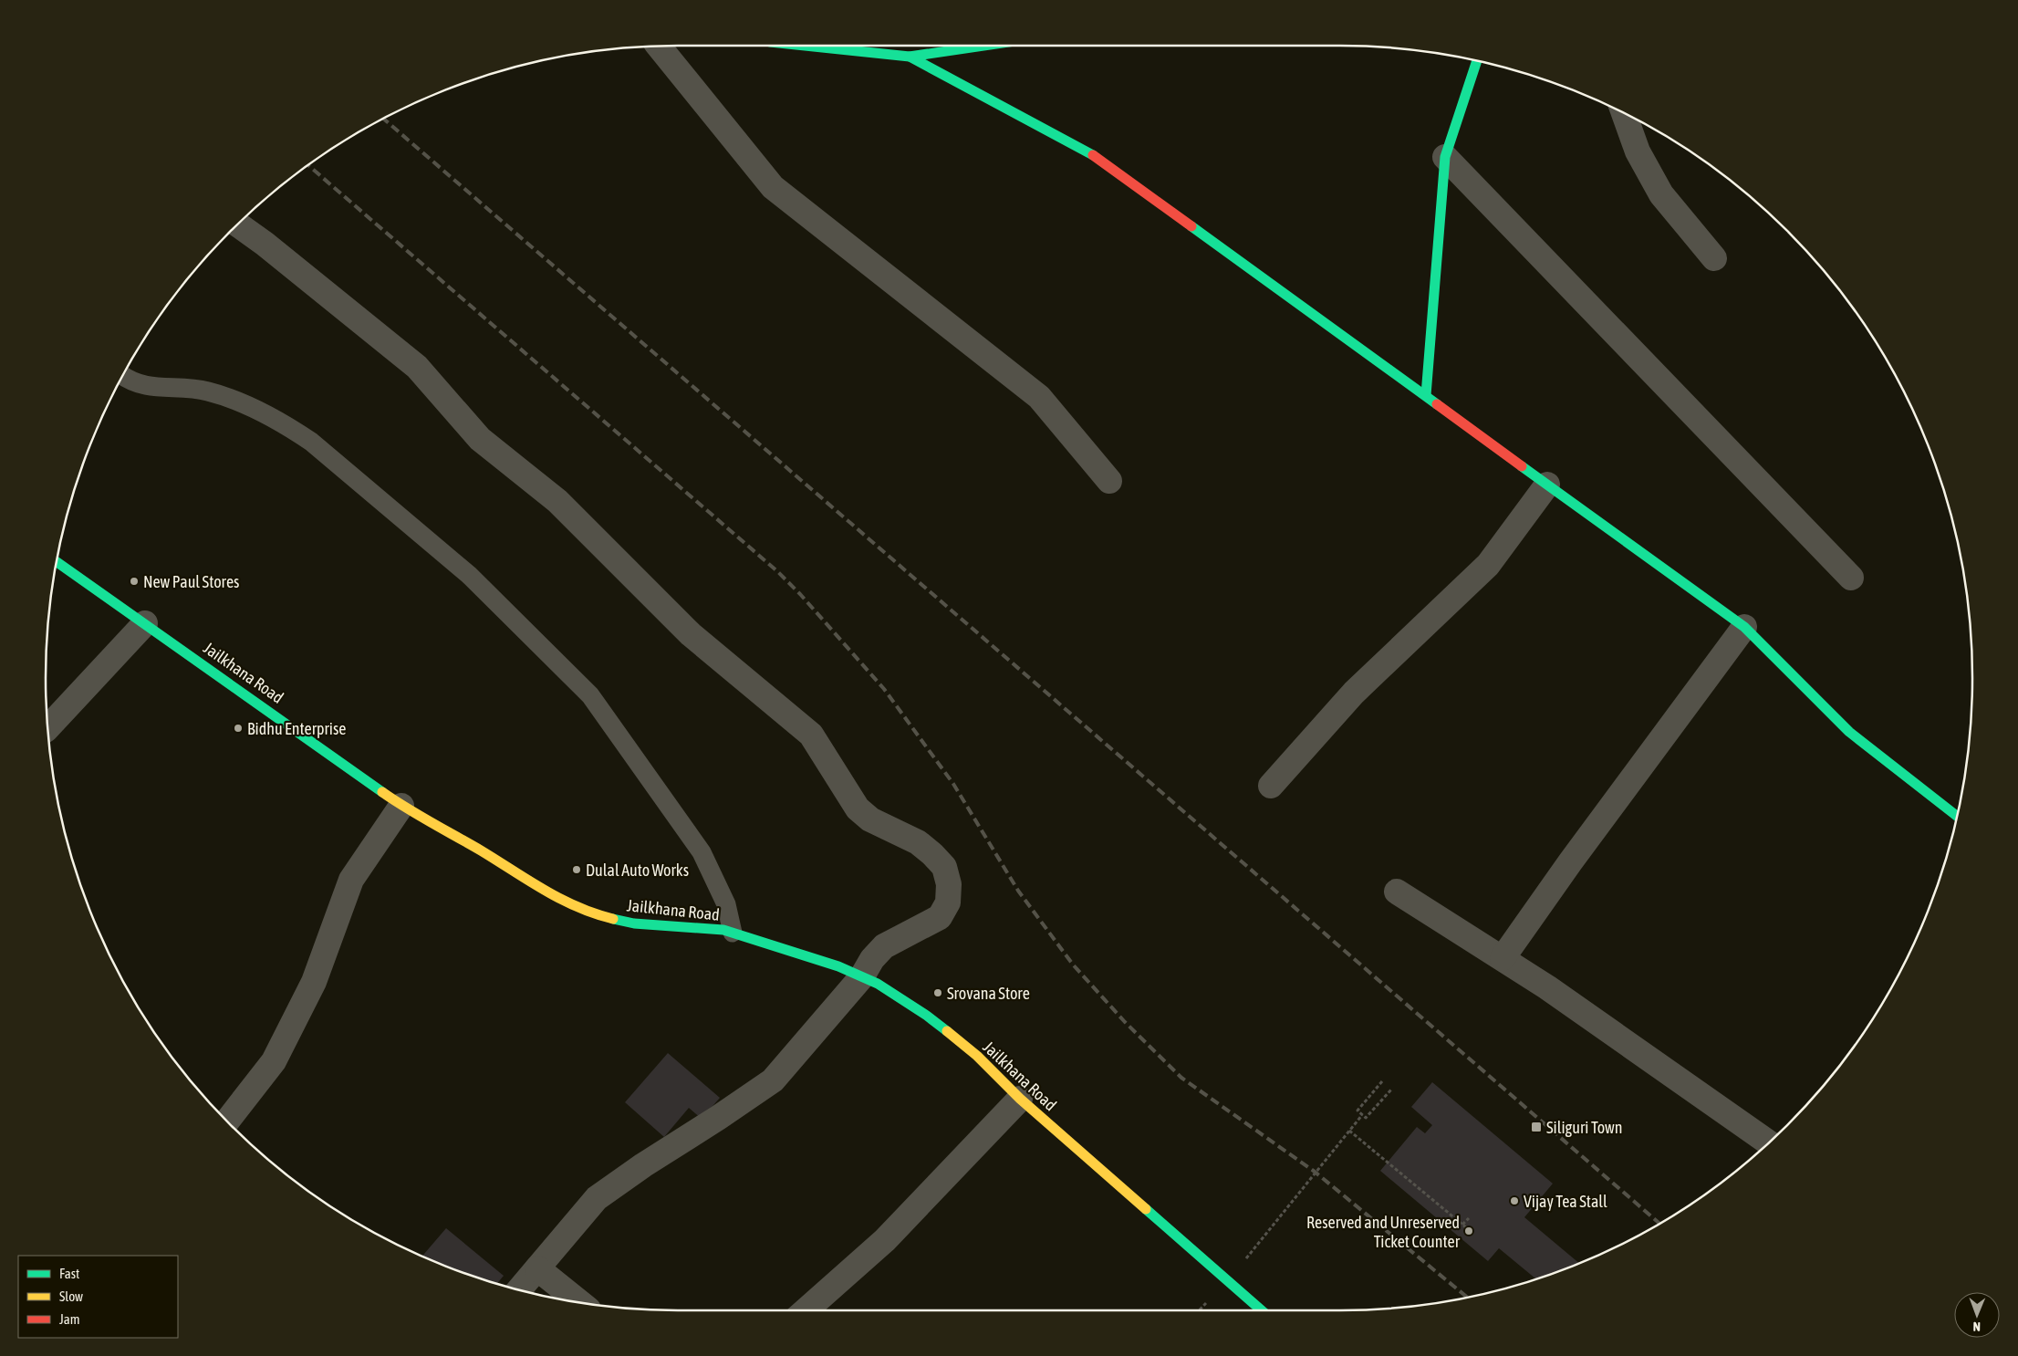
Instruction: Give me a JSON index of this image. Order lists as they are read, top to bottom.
{
  "streets": {
    "street": ["Jailkhana Road"]
  },
  "places": {
    "other": [
      "New Paul Stores",
      "Bidhu Enterprise",
      "Dulal Auto Works",
      "Srovana Store",
      "Vijay Tea Stall",
      "Reserved and Unreserved Ticket Counter"
    ],
    "transit": ["Siliguri Town"]
  },
  "legend": ["Fast", "Slow", "Jam"],
  "north": "bottom"
}
